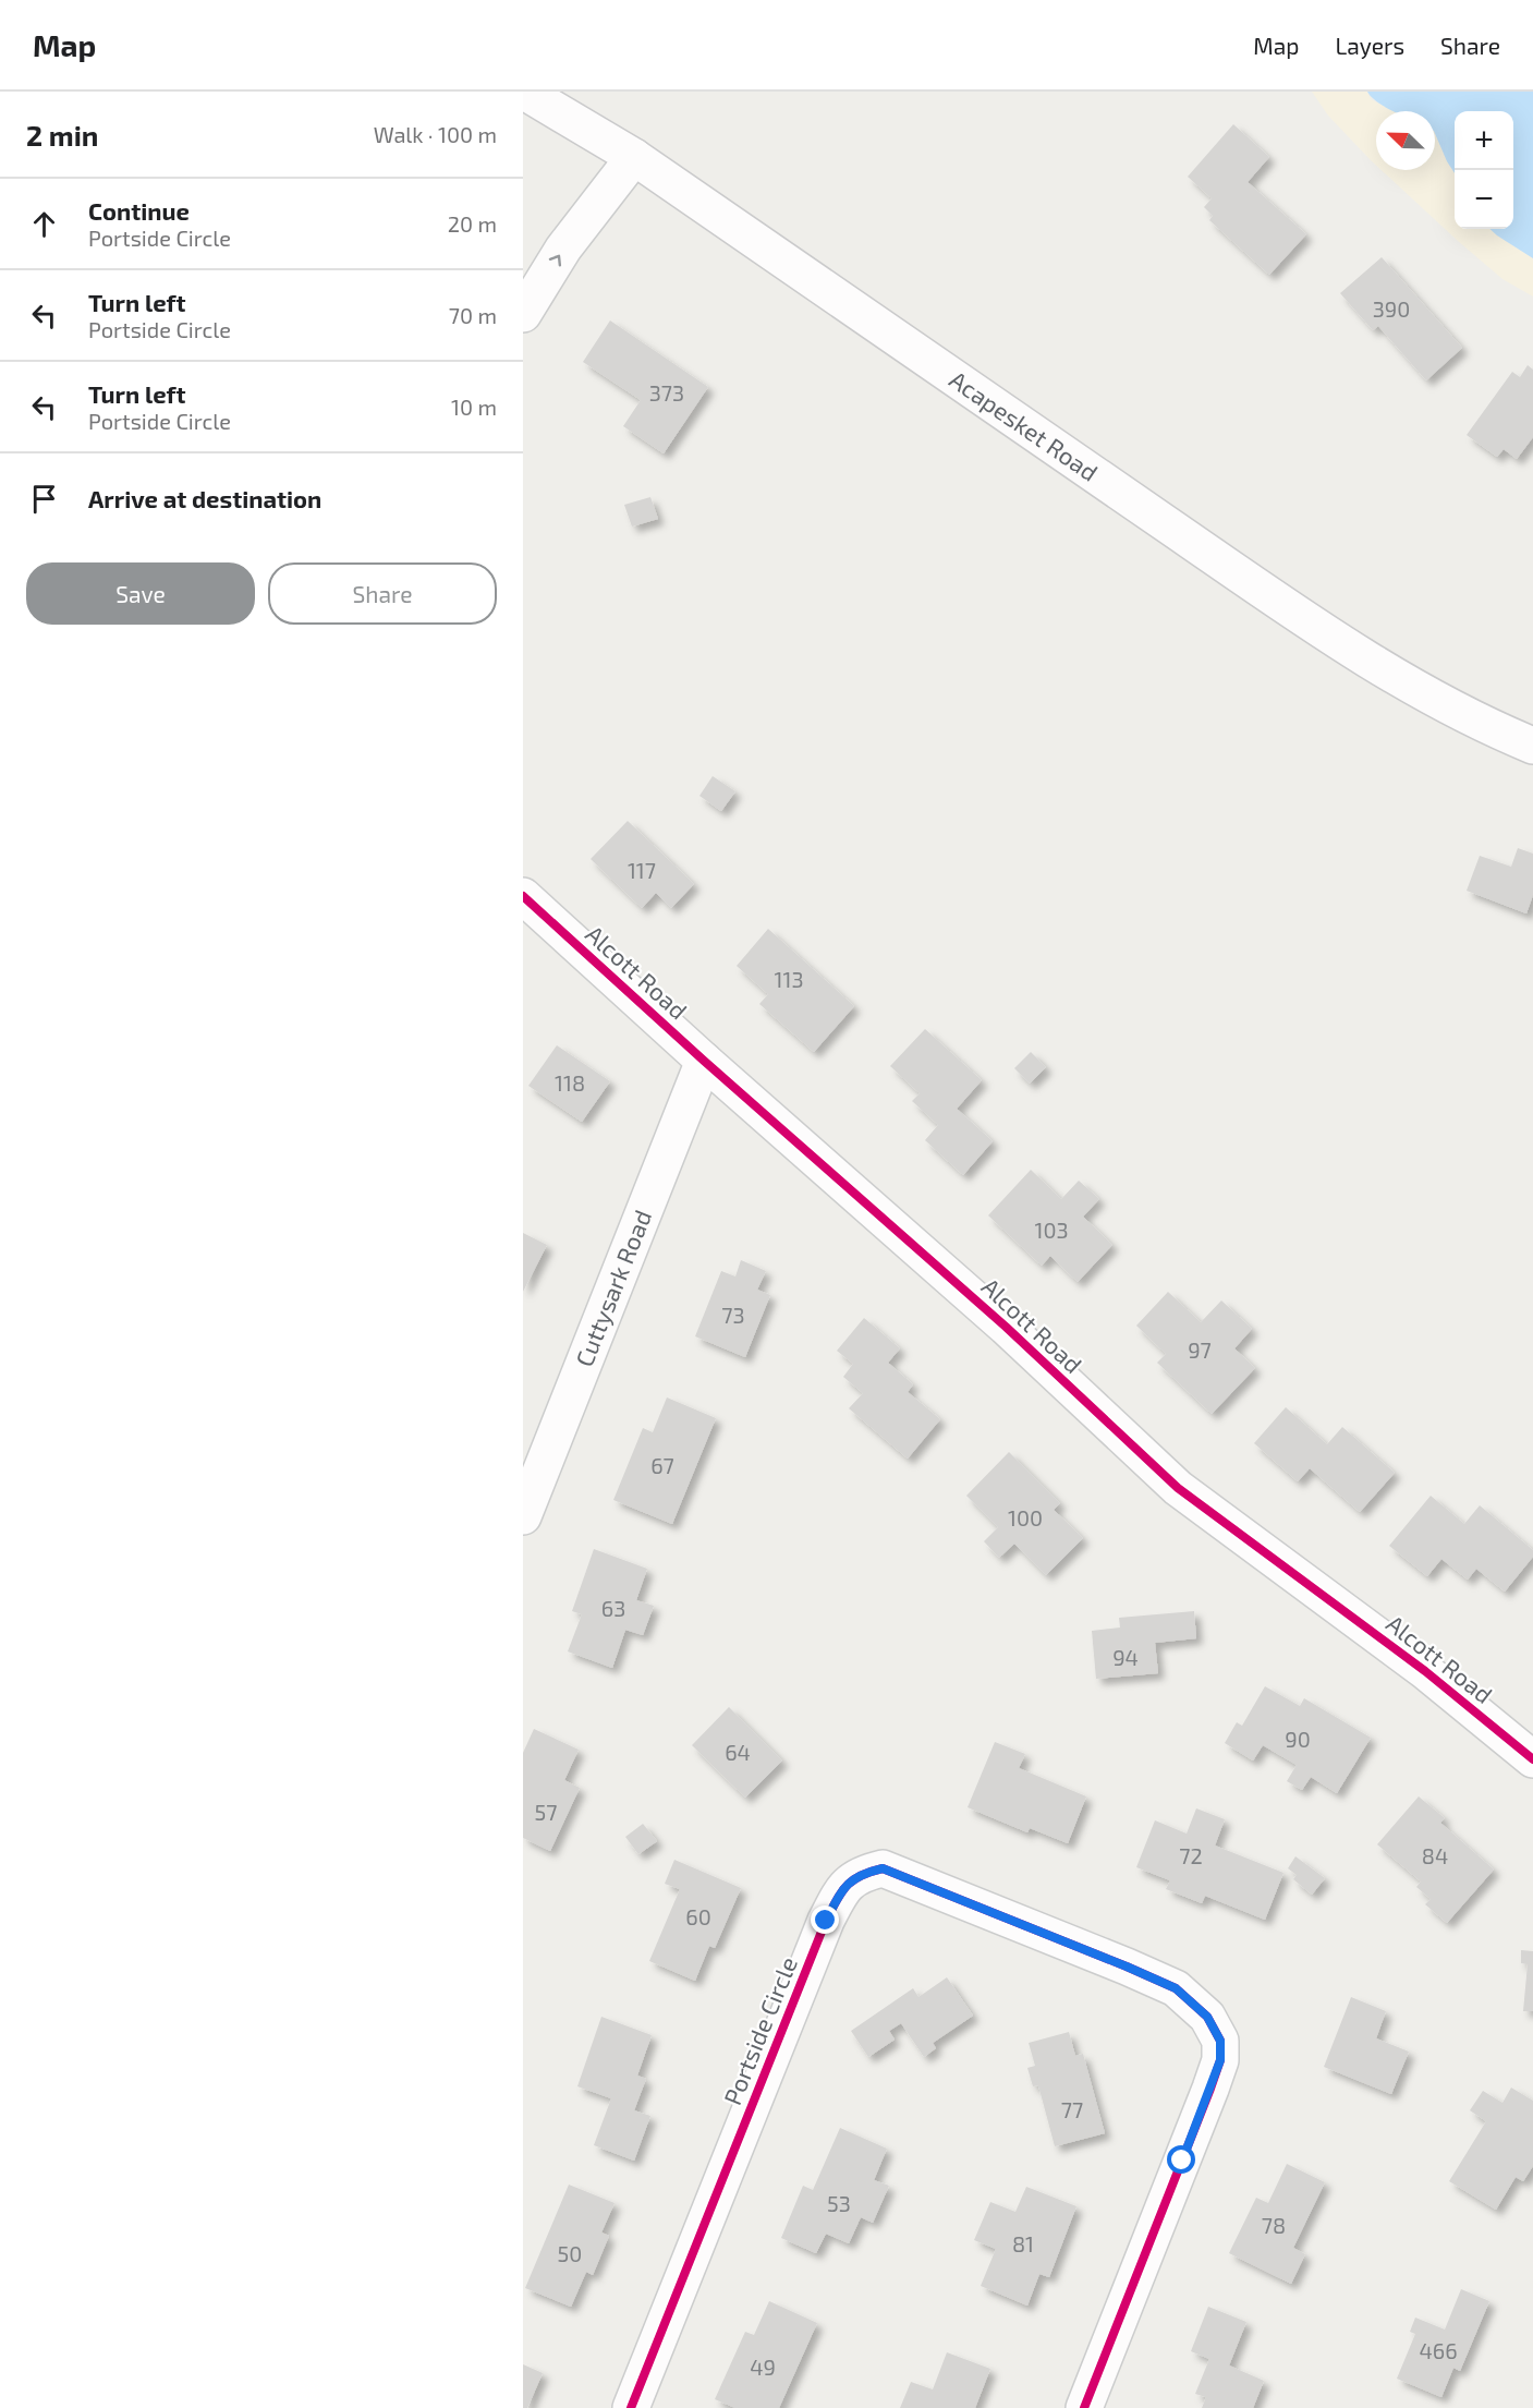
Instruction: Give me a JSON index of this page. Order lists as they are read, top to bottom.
{
  "streets": {
    "street": [
      "Acapesket Road",
      "Alcott Road",
      "Cuttysark Road",
      "Portside Circle"
    ]
  },
  "crossings": [
    ["Alcott Road", "Cuttysark Road"]
  ],
  "house_numbers": [
    "390",
    "373",
    "117",
    "113",
    "118",
    "103",
    "73",
    "97",
    "67",
    "100",
    "63",
    "94",
    "90",
    "64",
    "57",
    "72",
    "84",
    "60",
    "77",
    "53",
    "78",
    "81",
    "50",
    "466",
    "49"
  ],
  "north": "top left",
  "page": {
    "header": "Map",
    "nav": ["Map", "Layers", "Share"],
    "heading": ["2 min", "Walk · 100 m"],
    "map_buttons": ["+", "−"],
    "list": [
      ["Continue", "Portside Circle", "20 m"],
      ["Turn left", "Portside Circle", "70 m"],
      ["Turn left", "Portside Circle", "10 m"],
      "Arrive at destination"
    ],
    "buttons": ["Save", "Share"]
  }
}
